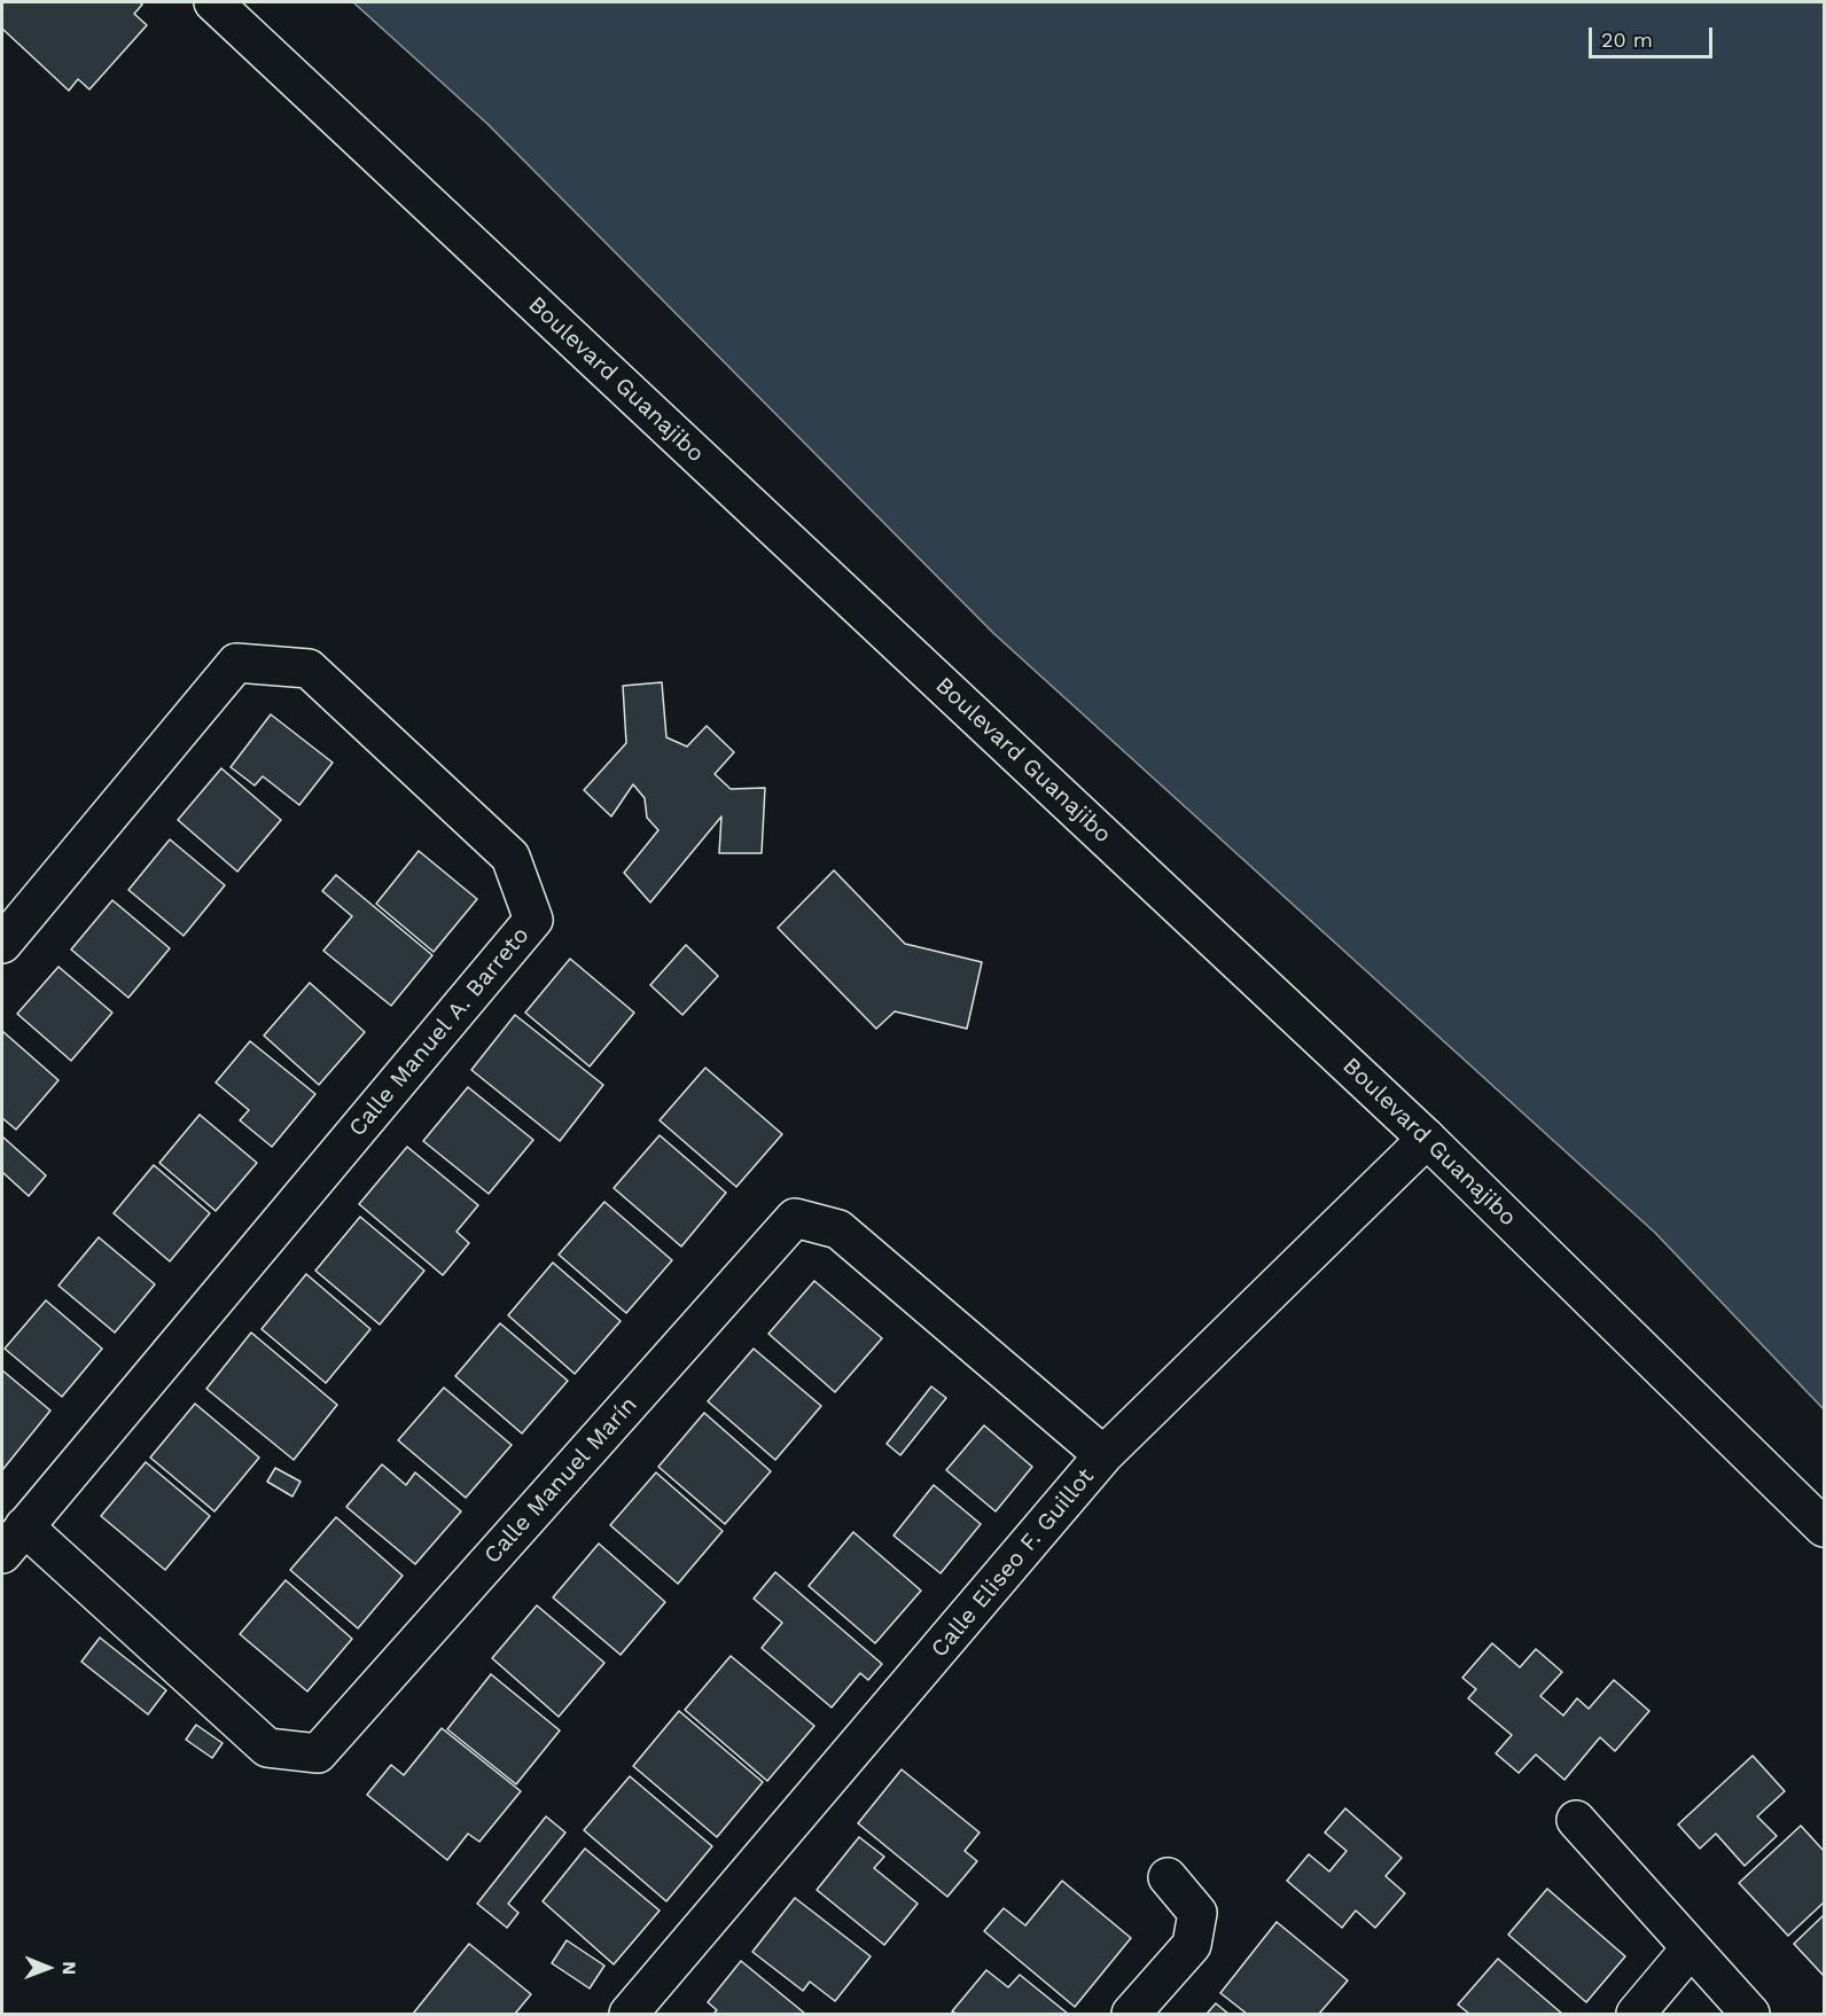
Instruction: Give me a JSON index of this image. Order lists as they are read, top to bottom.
{
  "streets": {
    "street": [
      "Boulevard Guanajibo",
      "Calle Manuel A. Barreto",
      "Calle Manuel Marín",
      "Calle Eliseo F. Guillot"
    ]
  },
  "crossings": [
    ["Boulevard Guanajibo", "Calle Eliseo F. Guillot"],
    ["Calle Manuel A. Barreto", "Calle Manuel Marín"],
    ["Calle Manuel Marín", "Calle Eliseo F. Guillot"]
  ],
  "scale_bar": "20 m",
  "north": "right"
}
